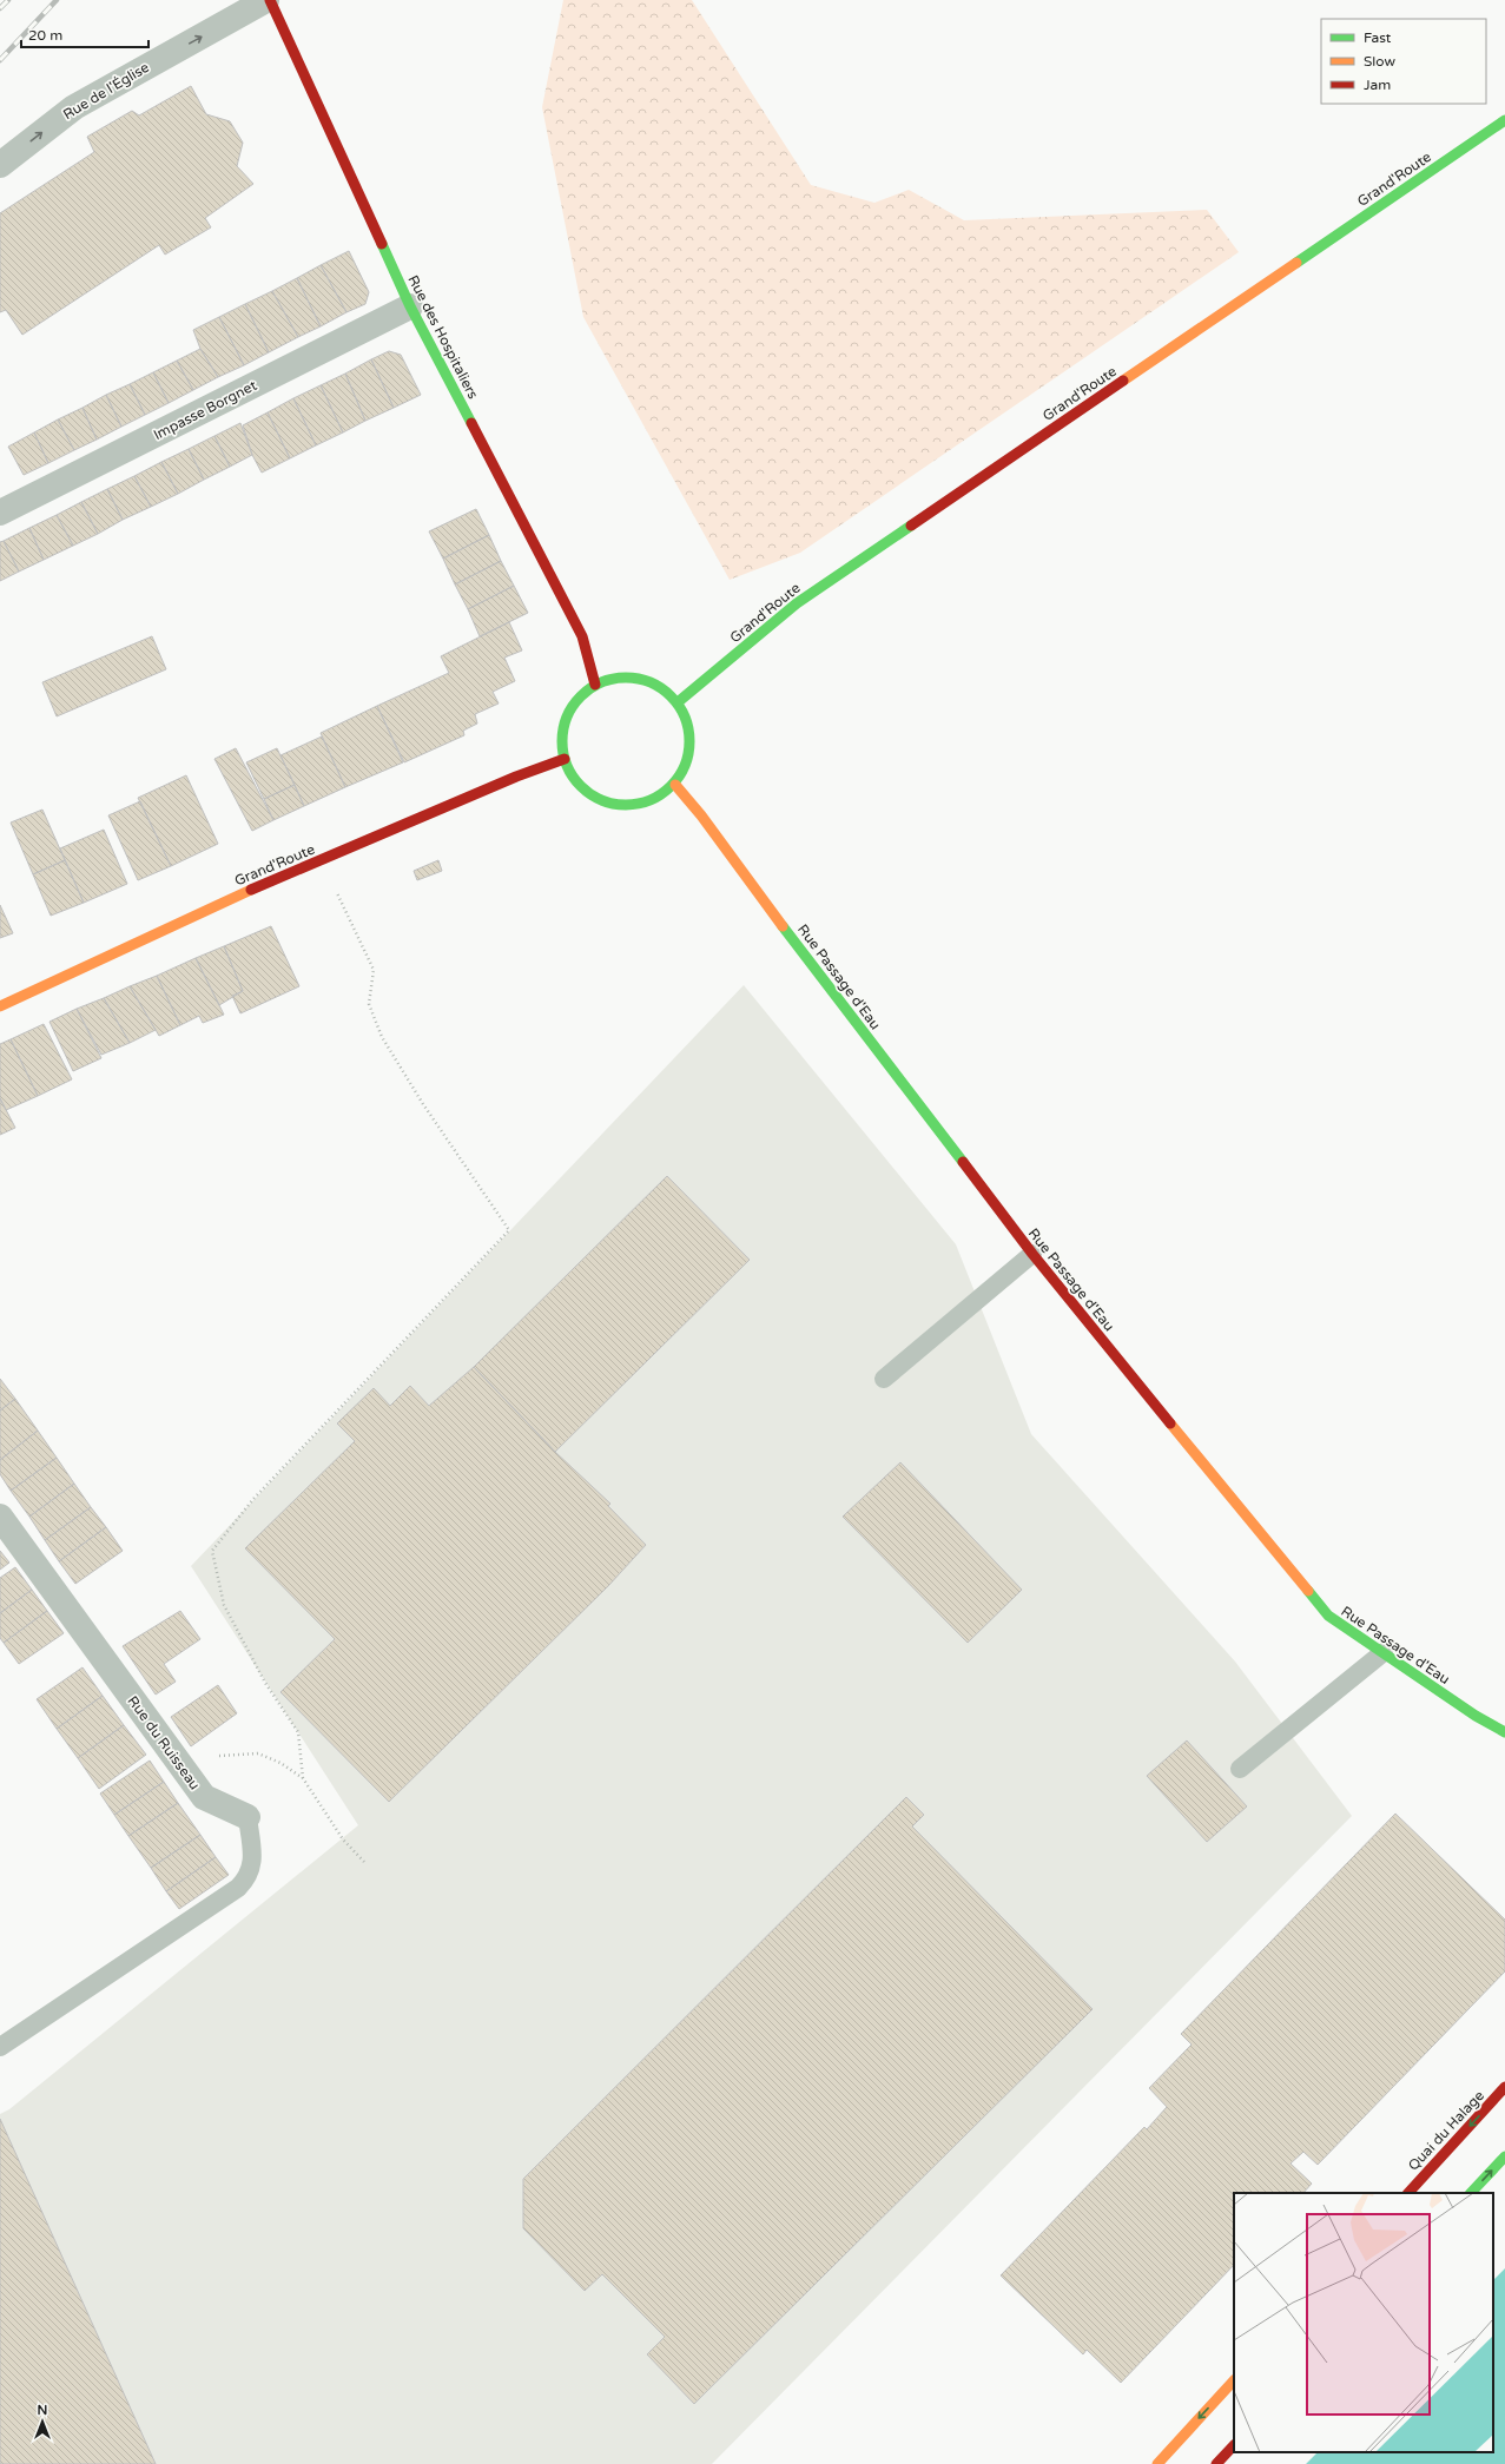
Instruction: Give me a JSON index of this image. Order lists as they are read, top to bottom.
{
  "streets": {
    "street": [
      "Rue de l'Église",
      "Grand'Route",
      "Rue des Hospitaliers",
      "Impasse Borgnet",
      "Rue Passage d'Eau",
      "Rue du Ruisseau",
      "Quai du Halage"
    ]
  },
  "crossings": [
    ["Rue de l'Église", "Rue des Hospitaliers"],
    ["Grand'Route", "Rue des Hospitaliers"],
    ["Grand'Route", "Rue Passage d'Eau"],
    ["Rue des Hospitaliers", "Impasse Borgnet"],
    ["Rue des Hospitaliers", "Rue Passage d'Eau"]
  ],
  "one_way": ["Rue de l'Église"],
  "legend": ["Fast", "Slow", "Jam"],
  "scale_bar": "20 m",
  "north": "top"
}
